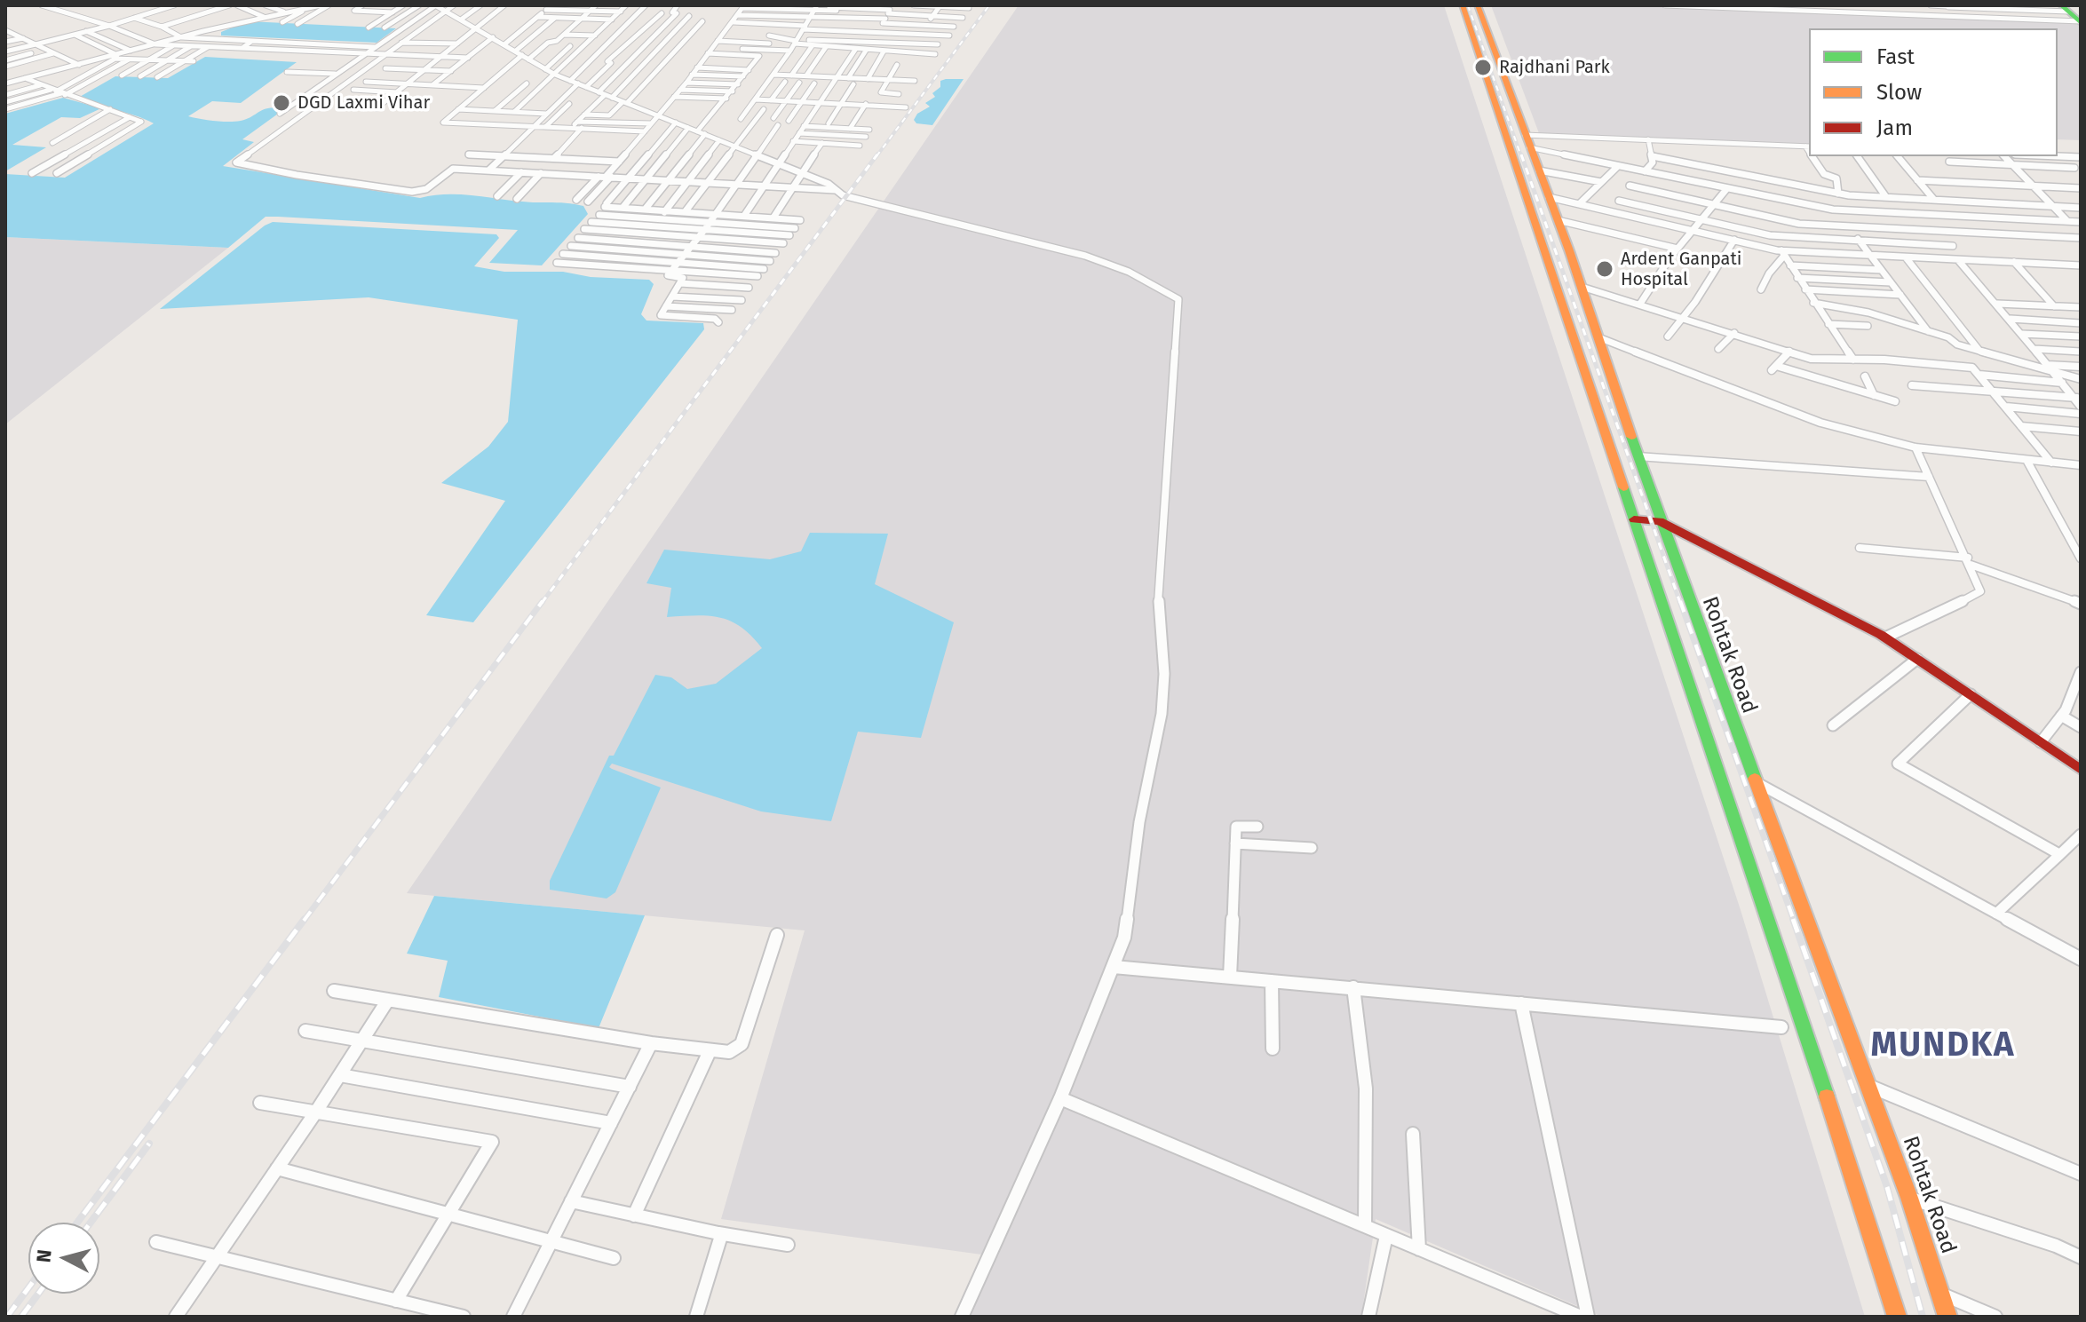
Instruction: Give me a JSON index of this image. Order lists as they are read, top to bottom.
{
  "streets": {
    "main road": ["Rohtak Road"]
  },
  "districts": ["MUNDKA"],
  "places": ["Rajdhani Park", "DGD Laxmi Vihar", "Ardent Ganpati Hospital"],
  "legend": ["Fast", "Slow", "Jam"],
  "north": "left"
}
